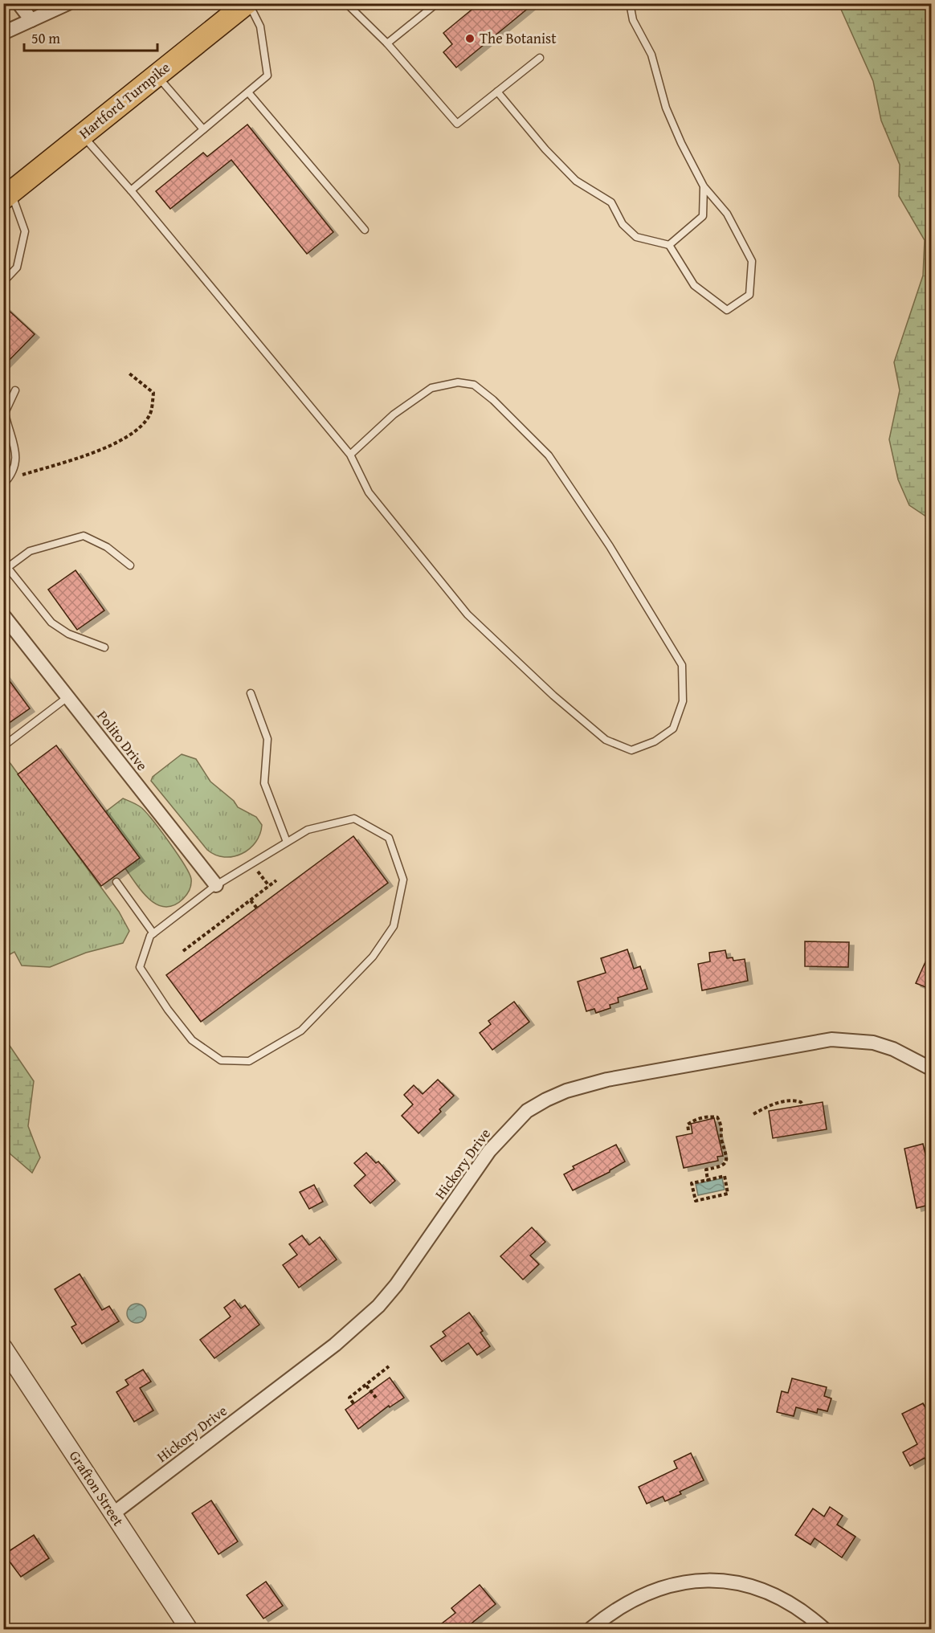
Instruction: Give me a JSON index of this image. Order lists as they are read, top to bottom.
{
  "streets": {
    "main road": ["Hartford Turnpike"],
    "street": ["Polito Drive", "Hickory Drive", "Grafton Street"]
  },
  "crossings": [
    ["Hickory Drive", "Grafton Street"]
  ],
  "places": ["The Botanist"],
  "scale_bar": "50 m"
}
